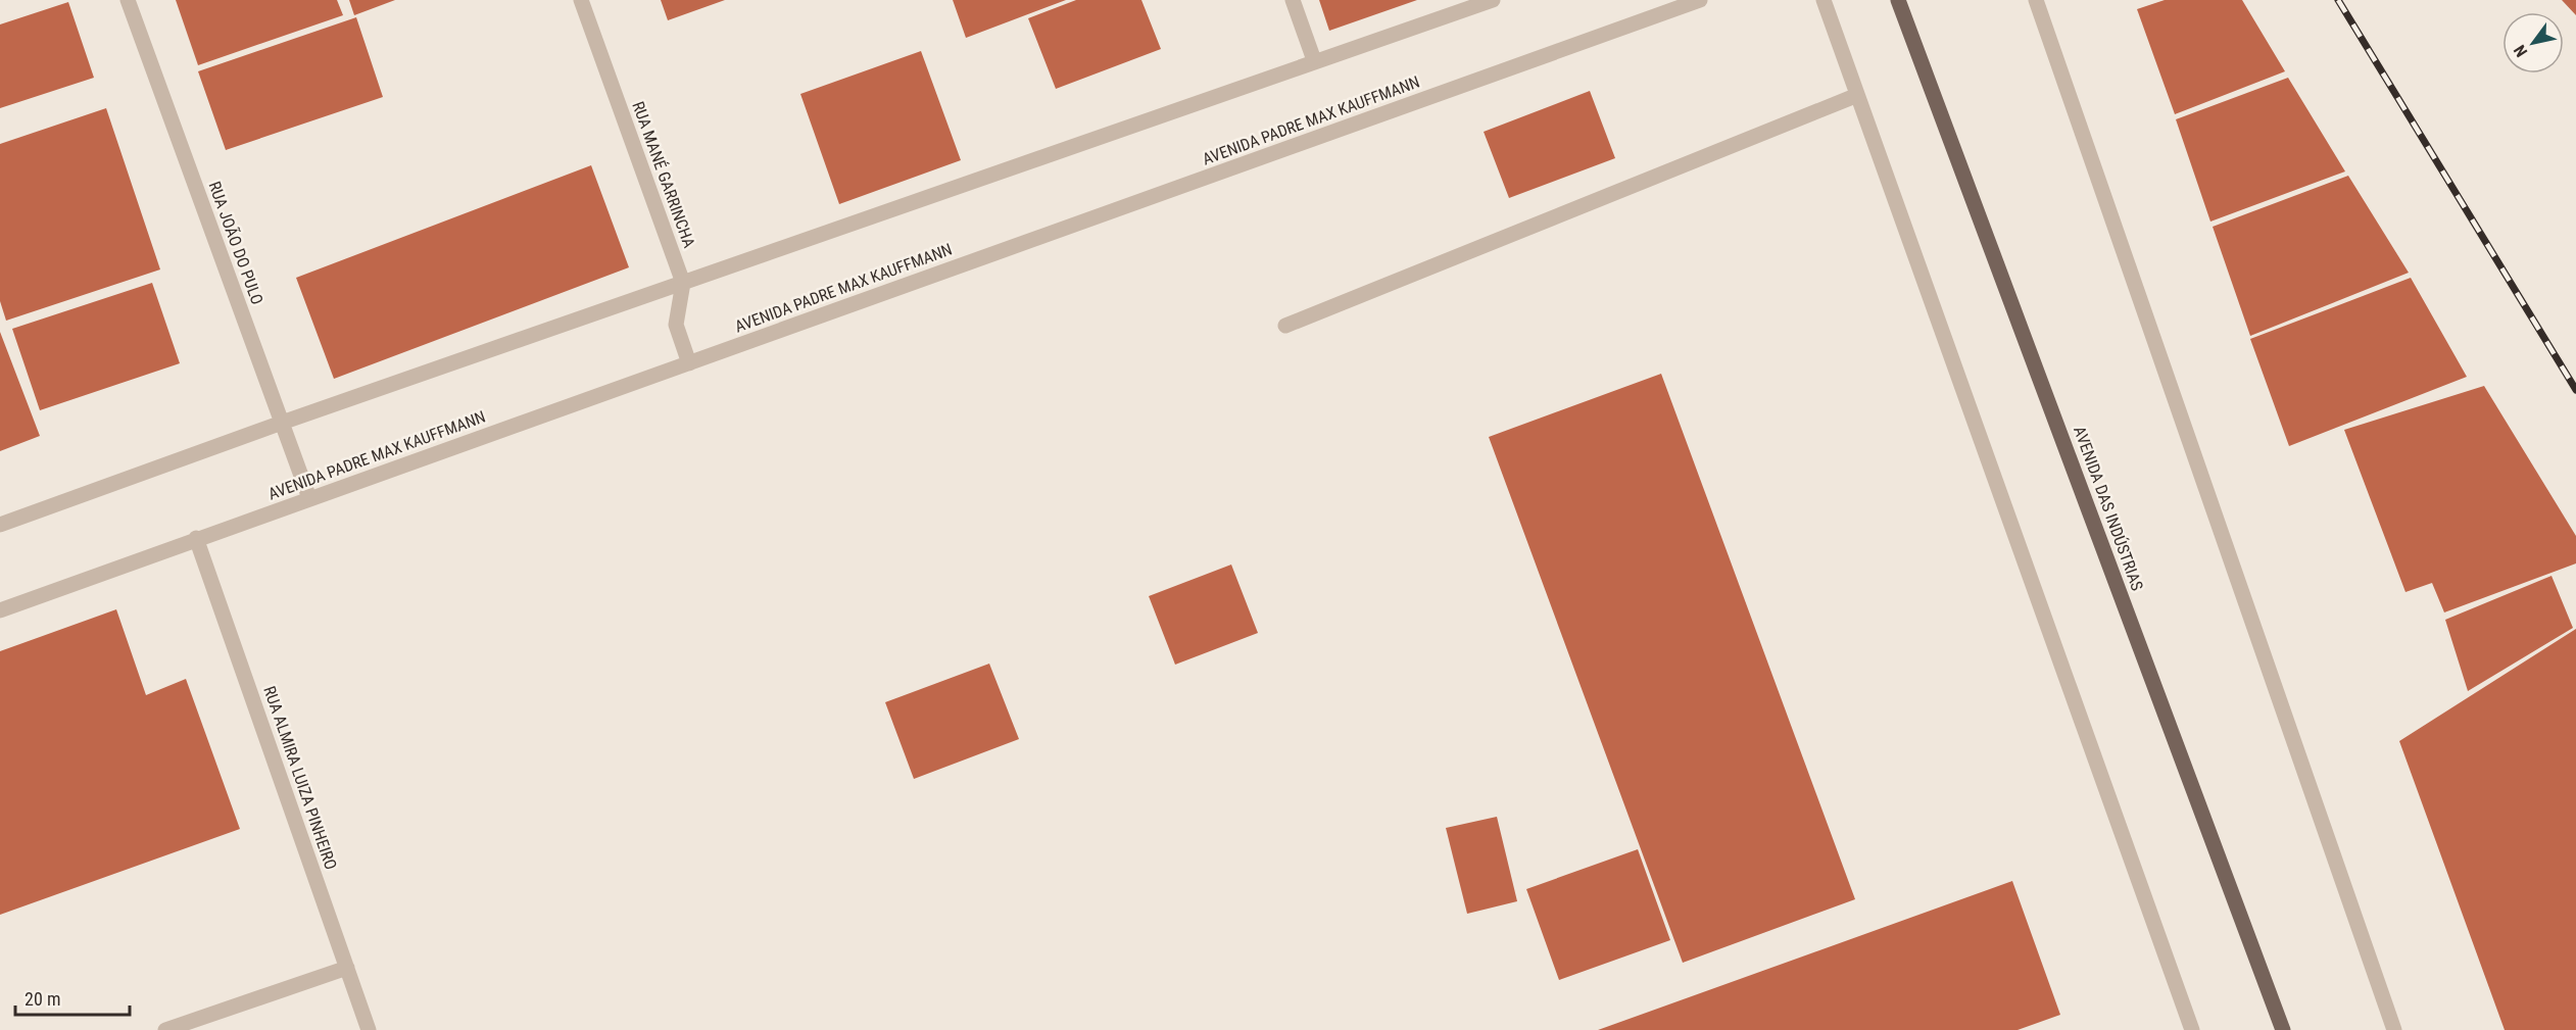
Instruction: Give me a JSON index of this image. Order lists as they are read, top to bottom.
{
  "streets": {
    "main road": ["AVENIDA DAS INDÚSTRIAS"],
    "street": [
      "AVENIDA PADRE MAX KAUFFMANN",
      "RUA MANÉ GARRINCHA",
      "RUA JOÃO DO PULO",
      "RUA ALMIRA LUIZA PINHEIRO"
    ]
  },
  "crossings": [
    ["AVENIDA PADRE MAX KAUFFMANN", "RUA MANÉ GARRINCHA"],
    ["AVENIDA PADRE MAX KAUFFMANN", "RUA JOÃO DO PULO"],
    ["AVENIDA PADRE MAX KAUFFMANN", "RUA ALMIRA LUIZA PINHEIRO"]
  ],
  "scale_bar": "20 m",
  "north": "bottom left"
}
